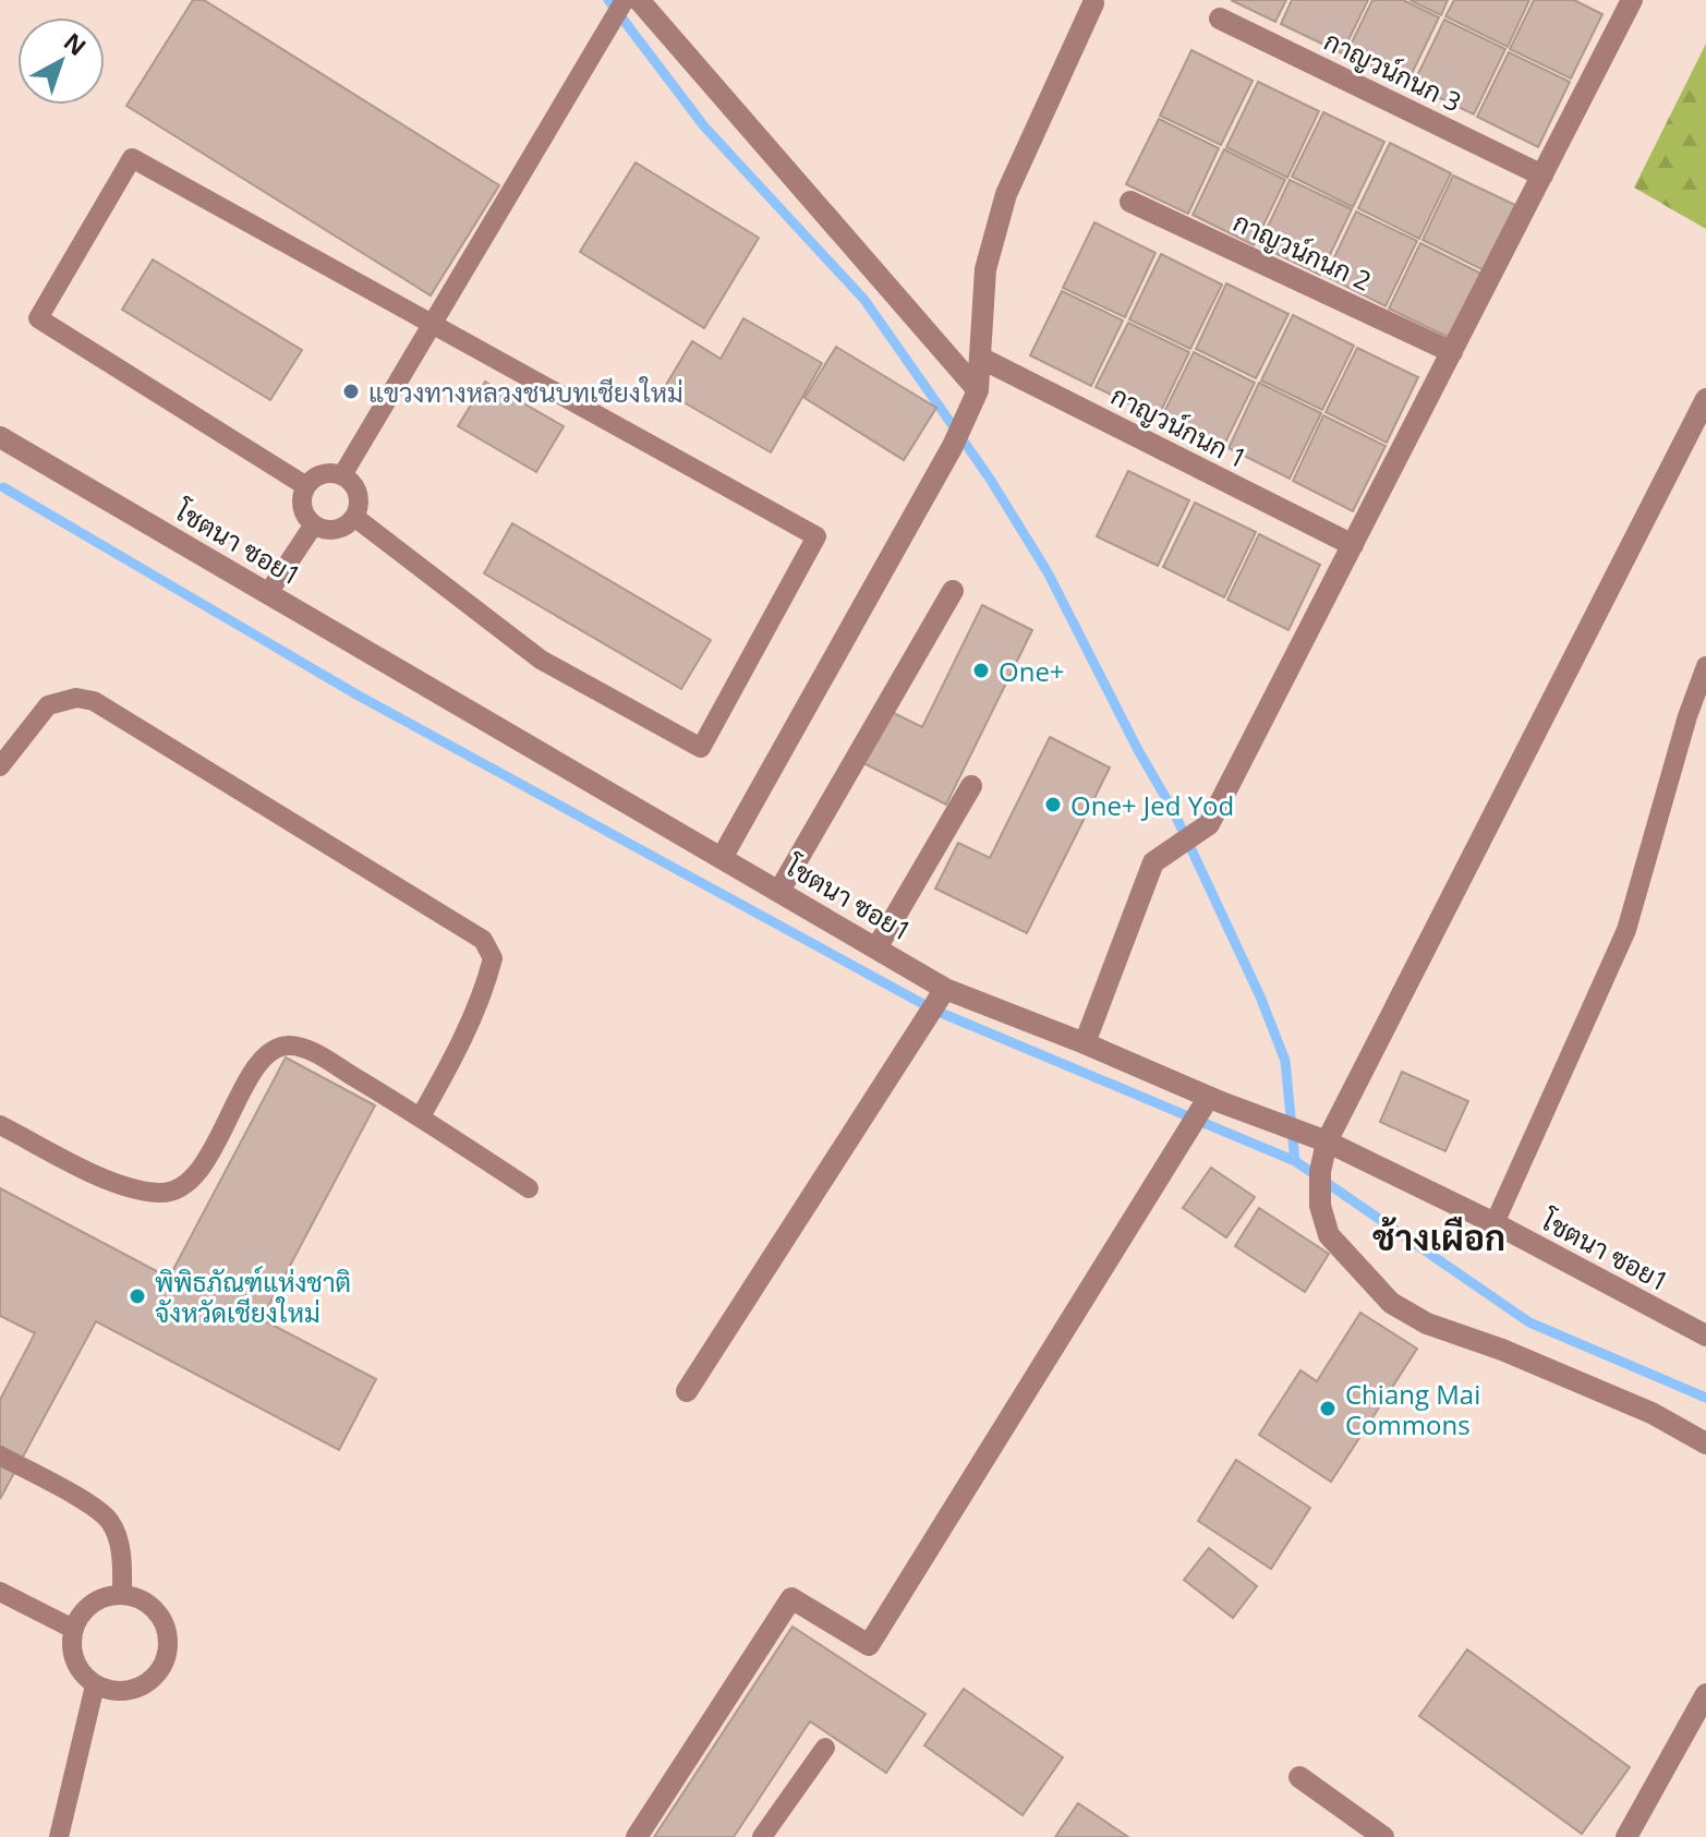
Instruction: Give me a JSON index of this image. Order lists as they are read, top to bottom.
{
  "streets": {
    "street": [
      "กาญวน์กนก 3",
      "กาญวน์กนก 2",
      "กาญวน์กนก 1",
      "โชตนา ซอย1"
    ]
  },
  "districts": ["ช้างเผือก"],
  "places": [
    "แขวงทางหลวงชนบทเชียงใหม่",
    "One+",
    "One+ Jed Yod",
    "พิพิธภัณฑ์แห่งชาติ จังหวัดเชียงใหม่",
    "Chiang Mai Commons"
  ],
  "north": "top right"
}
